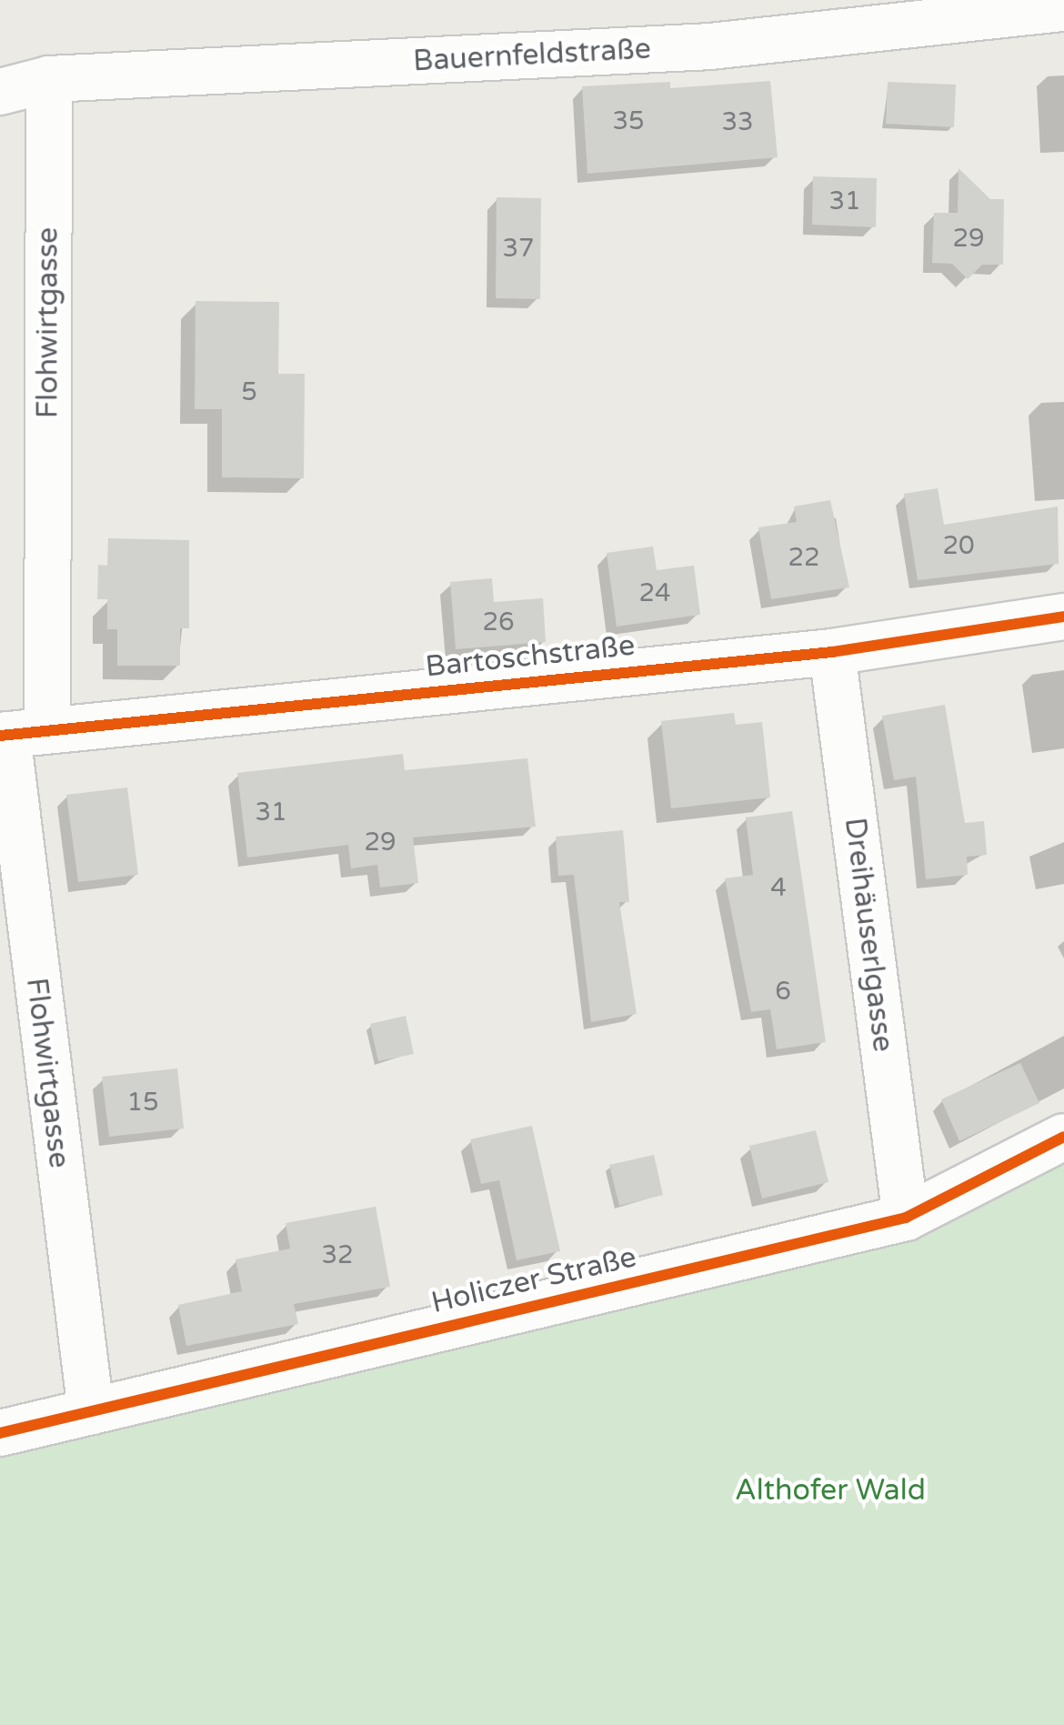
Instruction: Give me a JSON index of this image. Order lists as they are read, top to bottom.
{
  "streets": {
    "street": [
      "Bauernfeldstraße",
      "Flohwirtgasse",
      "Bartoschstraße",
      "Dreihäuserlgasse",
      "Holiczer Straße"
    ]
  },
  "crossings": [
    ["Bauernfeldstraße", "Flohwirtgasse"],
    ["Flohwirtgasse", "Bartoschstraße"],
    ["Flohwirtgasse", "Holiczer Straße"],
    ["Bartoschstraße", "Dreihäuserlgasse"],
    ["Dreihäuserlgasse", "Holiczer Straße"]
  ],
  "parks": ["Althofer Wald"],
  "house_numbers": [
    "35",
    "33",
    "31",
    "29",
    "37",
    "5",
    "20",
    "22",
    "24",
    "26",
    "31",
    "29",
    "4",
    "6",
    "15",
    "32"
  ]
}
